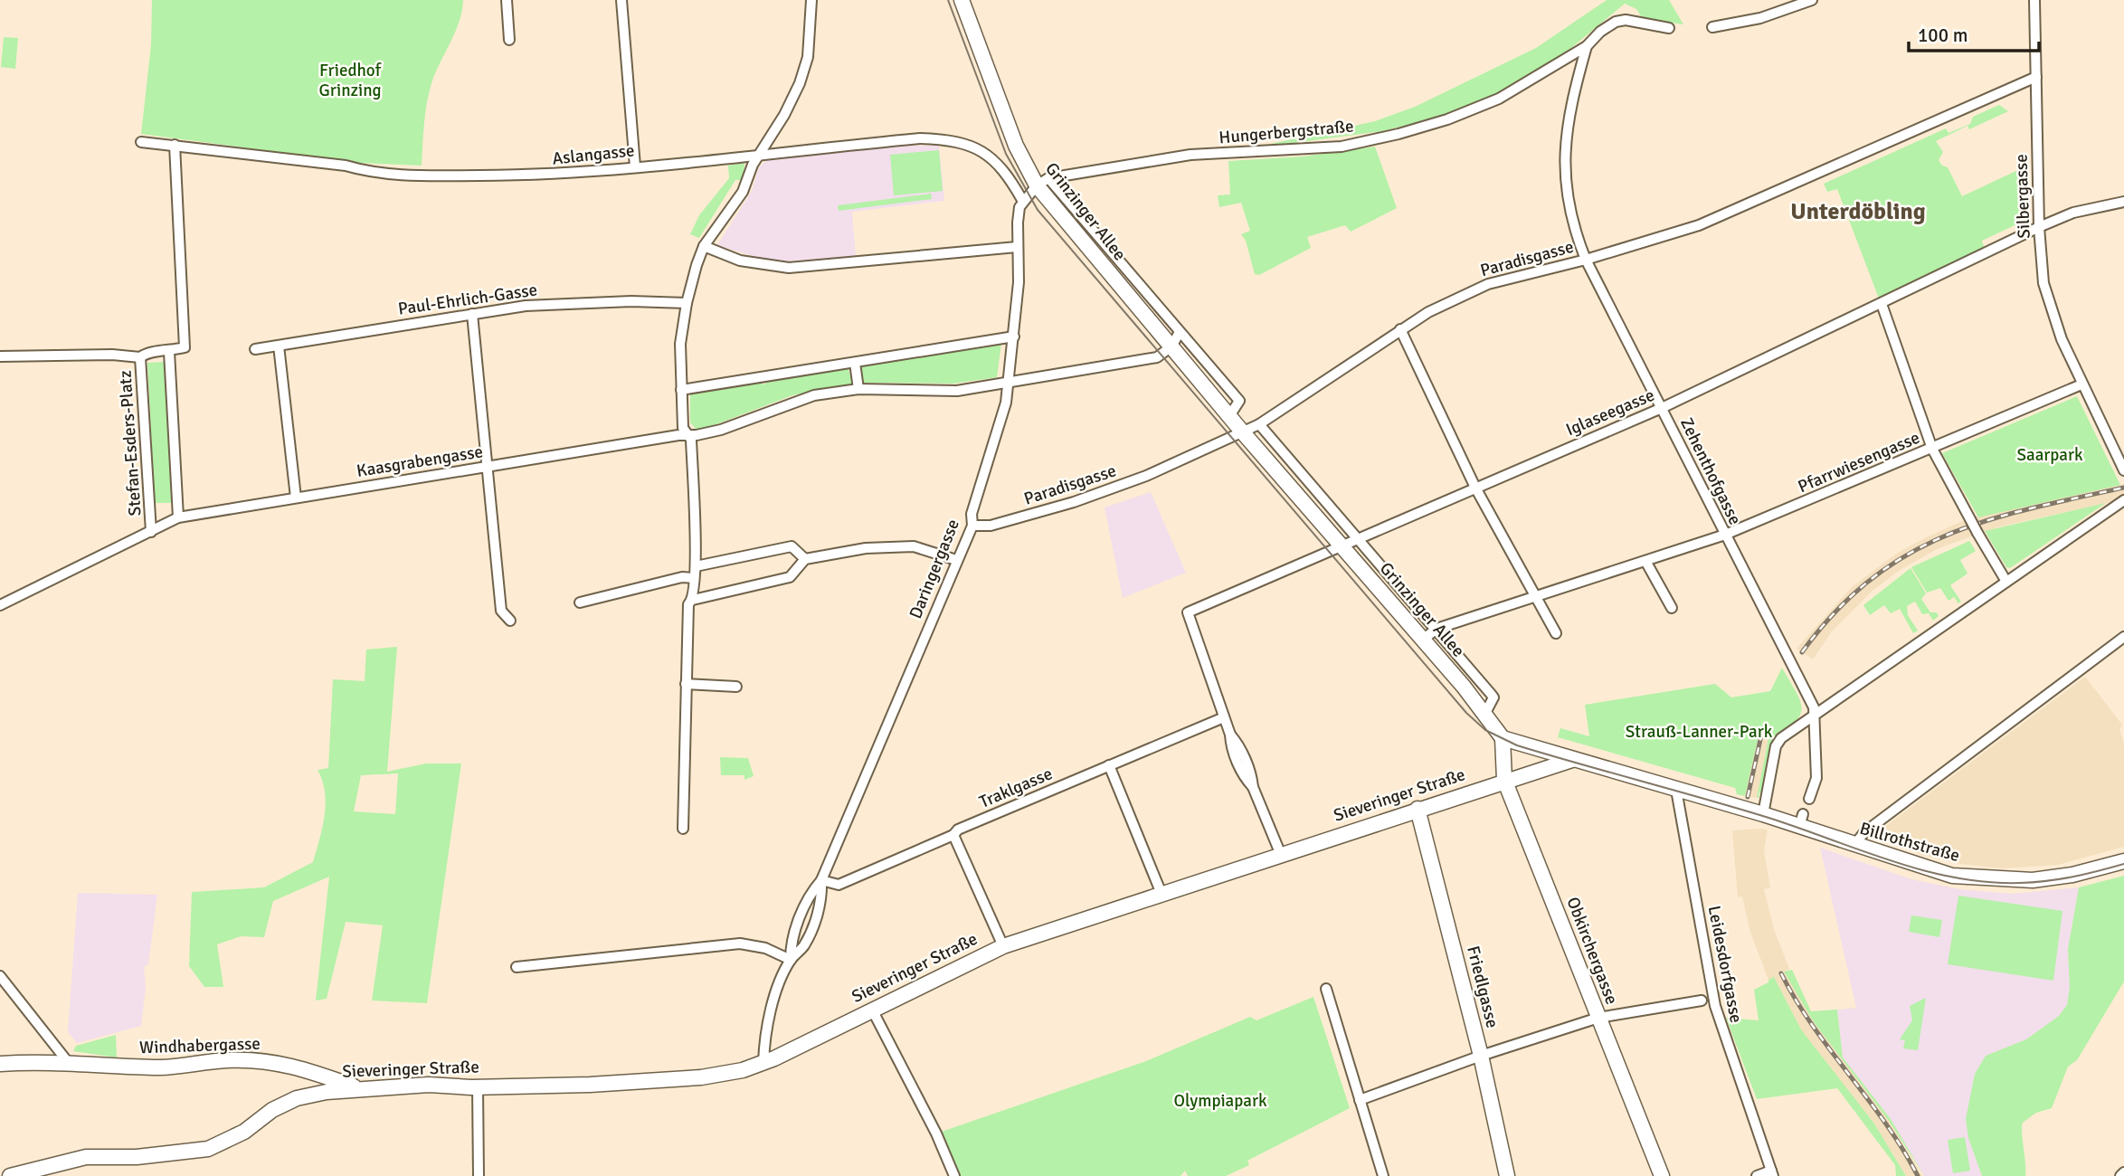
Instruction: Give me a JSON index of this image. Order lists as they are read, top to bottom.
{
  "streets": {
    "main road": [
      "Grinzinger Allee",
      "Sieveringer Straße",
      "Billrothstraße",
      "Obkirchergasse",
      "Friedlgasse",
      "Windhabergasse"
    ],
    "street": [
      "Hungerbergstraße",
      "Aslangasse",
      "Silbergasse",
      "Paradisgasse",
      "Paul-Ehrlich-Gasse",
      "Iglaseegasse",
      "Stefan-Esders-Platz",
      "Kaasgrabengasse",
      "Pfarrwiesengasse",
      "Zehenthofgasse",
      "Daringergasse",
      "Traklgasse",
      "Leidesdorfgasse"
    ]
  },
  "crossings": [
    ["Hungerbergstraße", "Grinzinger Allee"],
    ["Hungerbergstraße", "Zehenthofgasse"],
    ["Aslangasse", "Daringergasse"],
    ["Silbergasse", "Paradisgasse"],
    ["Silbergasse", "Iglaseegasse"],
    ["Silbergasse", "Pfarrwiesengasse"],
    ["Grinzinger Allee", "Paradisgasse"],
    ["Grinzinger Allee", "Iglaseegasse"],
    ["Grinzinger Allee", "Kaasgrabengasse"],
    ["Grinzinger Allee", "Pfarrwiesengasse"],
    ["Grinzinger Allee", "Obkirchergasse"],
    ["Paradisgasse", "Zehenthofgasse"],
    ["Paradisgasse", "Daringergasse"],
    ["Iglaseegasse", "Zehenthofgasse"],
    ["Iglaseegasse", "Traklgasse"],
    ["Stefan-Esders-Platz", "Kaasgrabengasse"],
    ["Kaasgrabengasse", "Daringergasse"],
    ["Pfarrwiesengasse", "Zehenthofgasse"],
    ["Daringergasse", "Traklgasse"],
    ["Daringergasse", "Sieveringer Straße"],
    ["Sieveringer Straße", "Obkirchergasse"],
    ["Sieveringer Straße", "Friedlgasse"],
    ["Sieveringer Straße", "Windhabergasse"],
    ["Billrothstraße", "Leidesdorfgasse"]
  ],
  "districts": ["Unterdöbling"],
  "parks": [
    "Friedhof Grinzing",
    "Saarpark",
    "Strauß-Lanner-Park",
    "Olympiapark"
  ],
  "scale_bar": "100 m"
}
